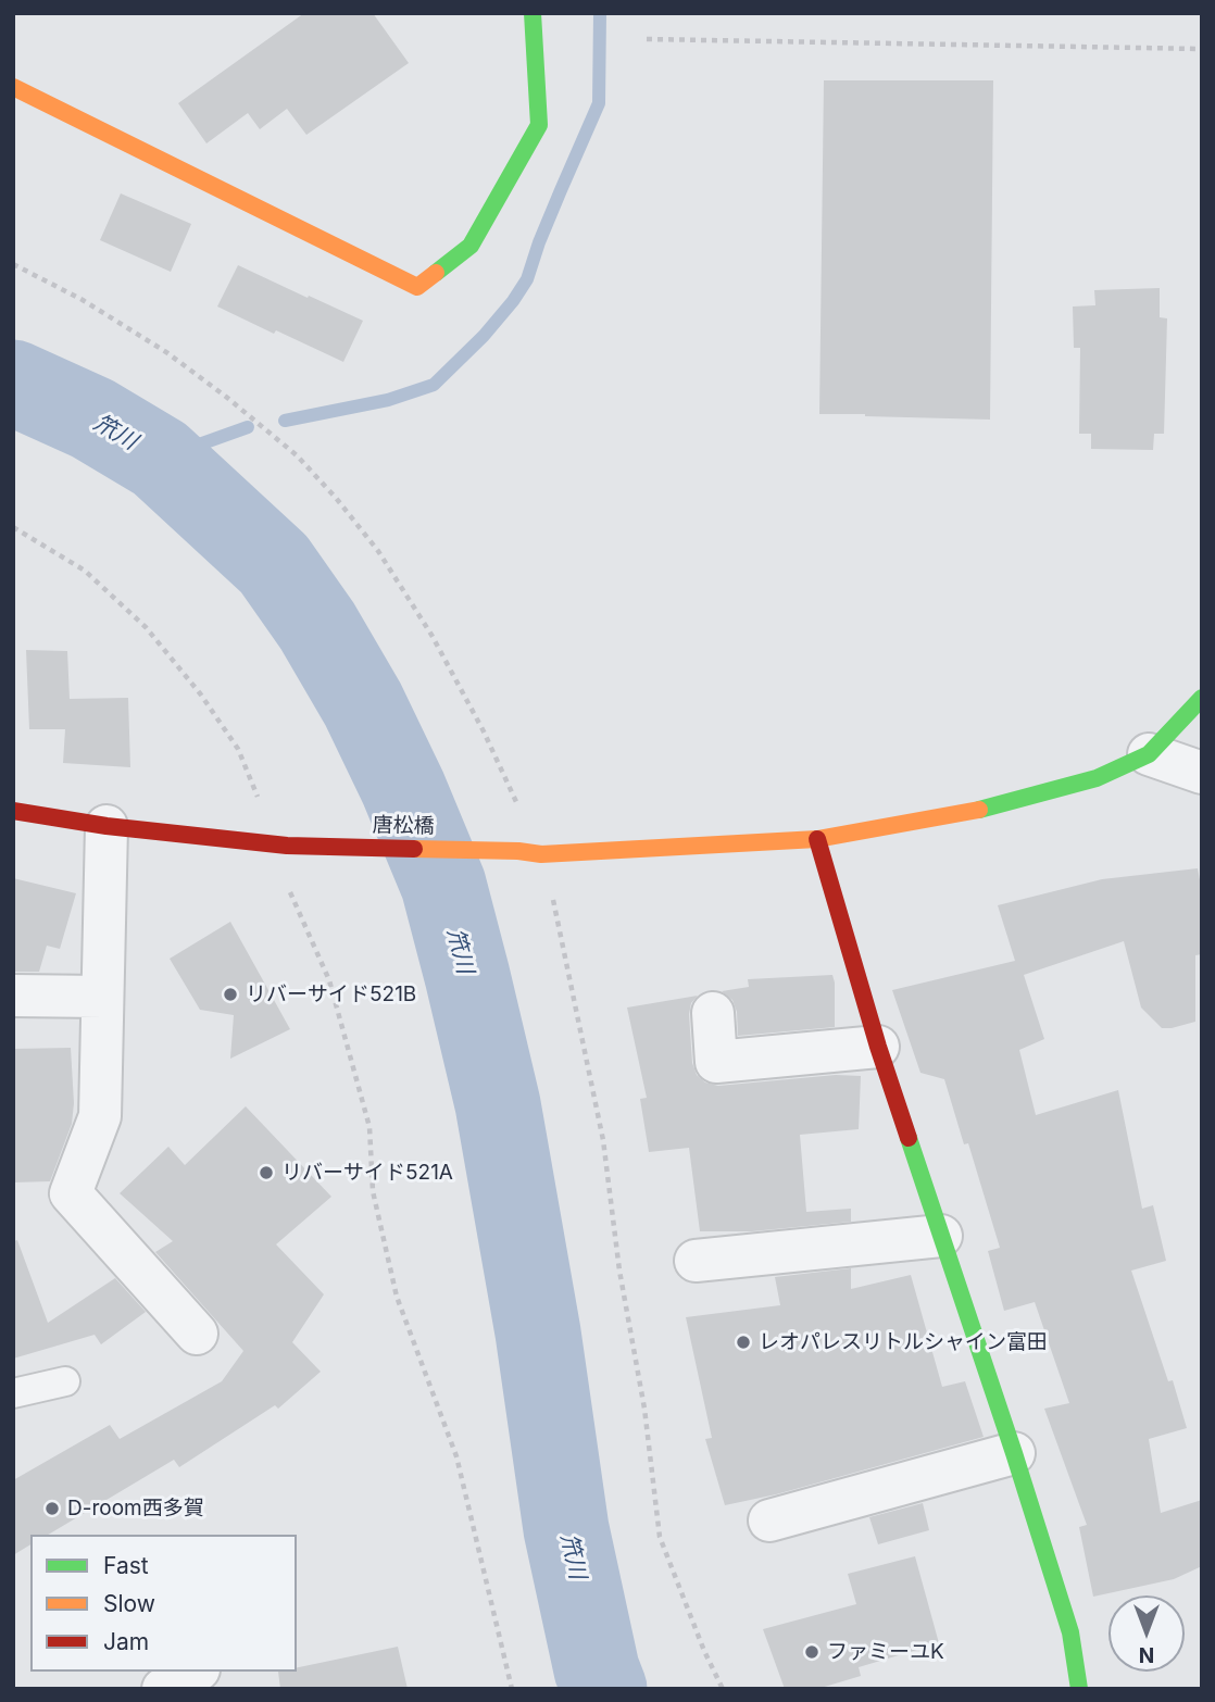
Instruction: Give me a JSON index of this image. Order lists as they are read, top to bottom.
{
  "streets": {
    "street": ["唐松橋"]
  },
  "water": ["笊川"],
  "places": [
    "リバーサイド521B",
    "リバーサイド521A",
    "レオパレスリトルシャイン富田",
    "D-room西多賀",
    "ファミーユK"
  ],
  "legend": ["Fast", "Slow", "Jam"],
  "north": "bottom"
}
